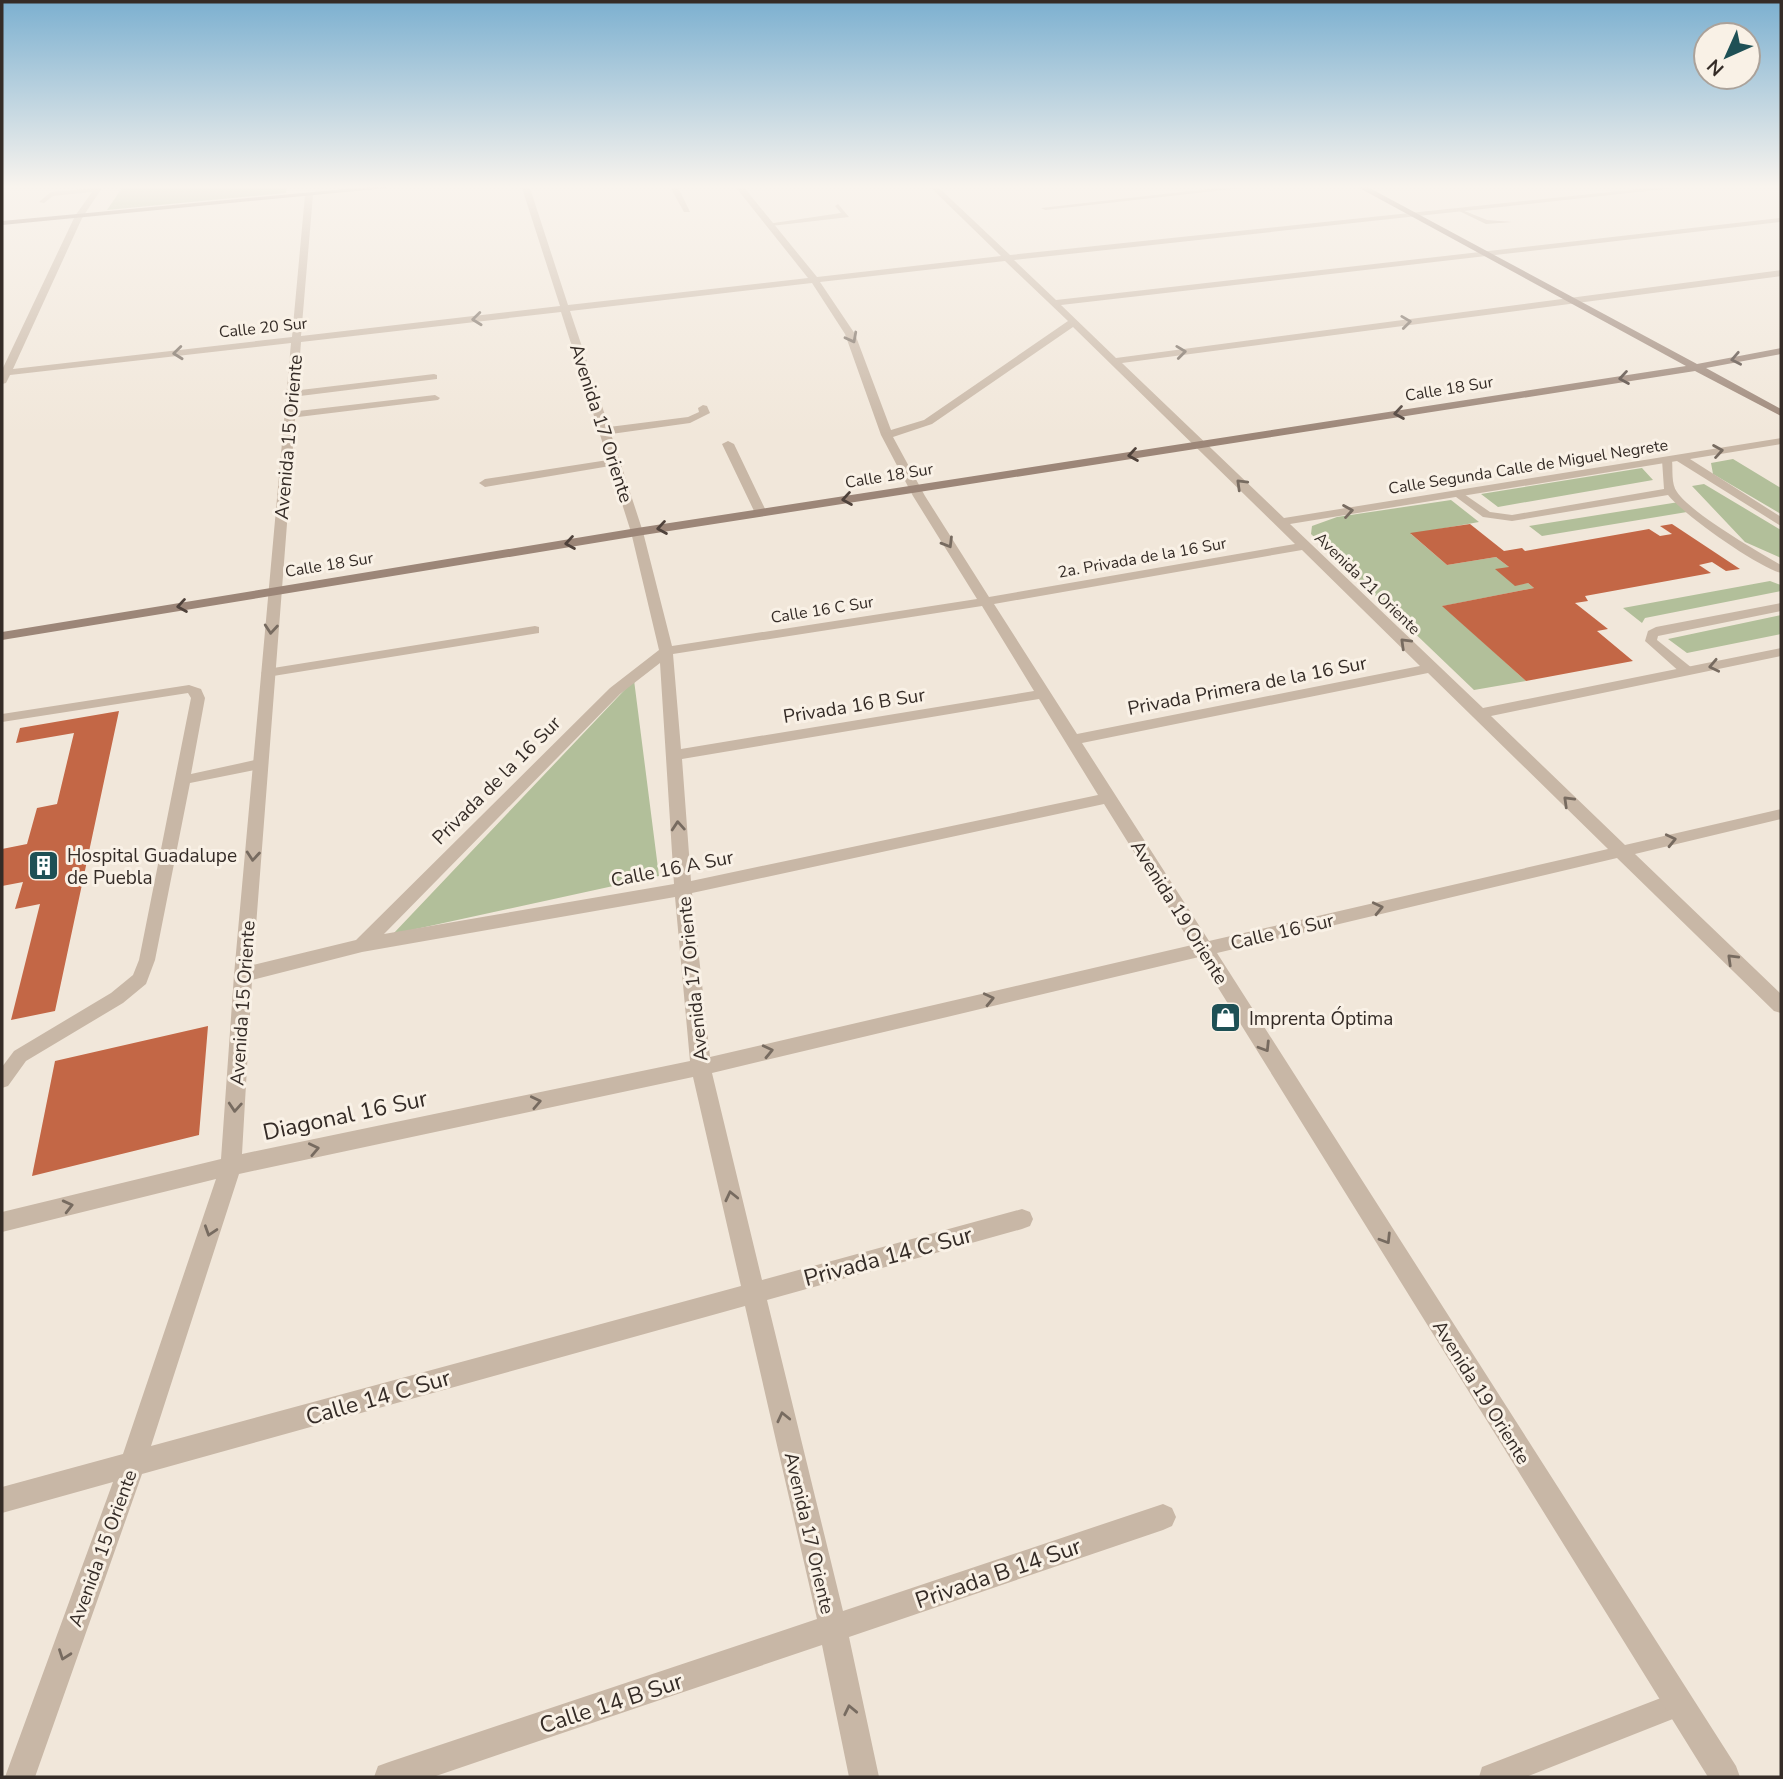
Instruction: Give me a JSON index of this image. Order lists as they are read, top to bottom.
{
  "streets": {
    "street": [
      "Calle 20 Sur",
      "Calle 18 Sur",
      "Avenida 17 Oriente",
      "Avenida 15 Oriente",
      "Calle Segunda Calle de Miguel Negrete",
      "2a. Privada de la 16 Sur",
      "Avenida 21 Oriente",
      "Calle 16 C Sur",
      "Privada Primera de la 16 Sur",
      "Privada 16 B Sur",
      "Privada de la 16 Sur",
      "Calle 16 A Sur",
      "Avenida 19 Oriente",
      "Calle 16 Sur",
      "Diagonal 16 Sur",
      "Privada 14 C Sur",
      "Calle 14 C Sur",
      "Privada B 14 Sur",
      "Calle 14 B Sur"
    ]
  },
  "crossings": [
    ["Calle 20 Sur", "Avenida 17 Oriente"],
    ["Calle 20 Sur", "Avenida 15 Oriente"],
    ["Calle 20 Sur", "Avenida 19 Oriente"],
    ["Calle 18 Sur", "Avenida 17 Oriente"],
    ["Calle 18 Sur", "Avenida 15 Oriente"],
    ["Calle 18 Sur", "Avenida 21 Oriente"],
    ["Calle 18 Sur", "Avenida 19 Oriente"],
    ["Avenida 17 Oriente", "Calle 16 C Sur"],
    ["Avenida 17 Oriente", "Privada 16 B Sur"],
    ["Avenida 17 Oriente", "Privada de la 16 Sur"],
    ["Avenida 17 Oriente", "Calle 16 A Sur"],
    ["Avenida 17 Oriente", "Calle 16 Sur"],
    ["Avenida 17 Oriente", "Diagonal 16 Sur"],
    ["Avenida 17 Oriente", "Privada 14 C Sur"],
    ["Avenida 17 Oriente", "Calle 14 C Sur"],
    ["Avenida 17 Oriente", "Privada B 14 Sur"],
    ["Avenida 17 Oriente", "Calle 14 B Sur"],
    ["Avenida 15 Oriente", "Calle 16 A Sur"],
    ["Avenida 15 Oriente", "Diagonal 16 Sur"],
    ["Avenida 15 Oriente", "Calle 14 C Sur"],
    ["Calle Segunda Calle de Miguel Negrete", "Avenida 21 Oriente"],
    ["2a. Privada de la 16 Sur", "Avenida 21 Oriente"],
    ["2a. Privada de la 16 Sur", "Calle 16 C Sur"],
    ["2a. Privada de la 16 Sur", "Avenida 19 Oriente"],
    ["Avenida 21 Oriente", "Privada Primera de la 16 Sur"],
    ["Avenida 21 Oriente", "Calle 16 Sur"],
    ["Calle 16 C Sur", "Privada de la 16 Sur"],
    ["Calle 16 C Sur", "Avenida 19 Oriente"],
    ["Privada Primera de la 16 Sur", "Avenida 19 Oriente"],
    ["Privada 16 B Sur", "Avenida 19 Oriente"],
    ["Privada de la 16 Sur", "Calle 16 A Sur"],
    ["Calle 16 A Sur", "Avenida 19 Oriente"],
    ["Avenida 19 Oriente", "Calle 16 Sur"],
    ["Calle 16 Sur", "Diagonal 16 Sur"],
    ["Privada 14 C Sur", "Calle 14 C Sur"],
    ["Privada B 14 Sur", "Calle 14 B Sur"]
  ],
  "one_way": [
    "Calle 20 Sur",
    "Avenida 17 Oriente",
    "Avenida 15 Oriente",
    "Calle Segunda Calle de Miguel Negrete",
    "Avenida 21 Oriente",
    "Avenida 19 Oriente",
    "Calle 16 Sur",
    "Diagonal 16 Sur"
  ],
  "places": {
    "building": ["Hospital Guadalupe de Puebla"],
    "shop": ["Imprenta Óptima"]
  },
  "north": "bottom left"
}
